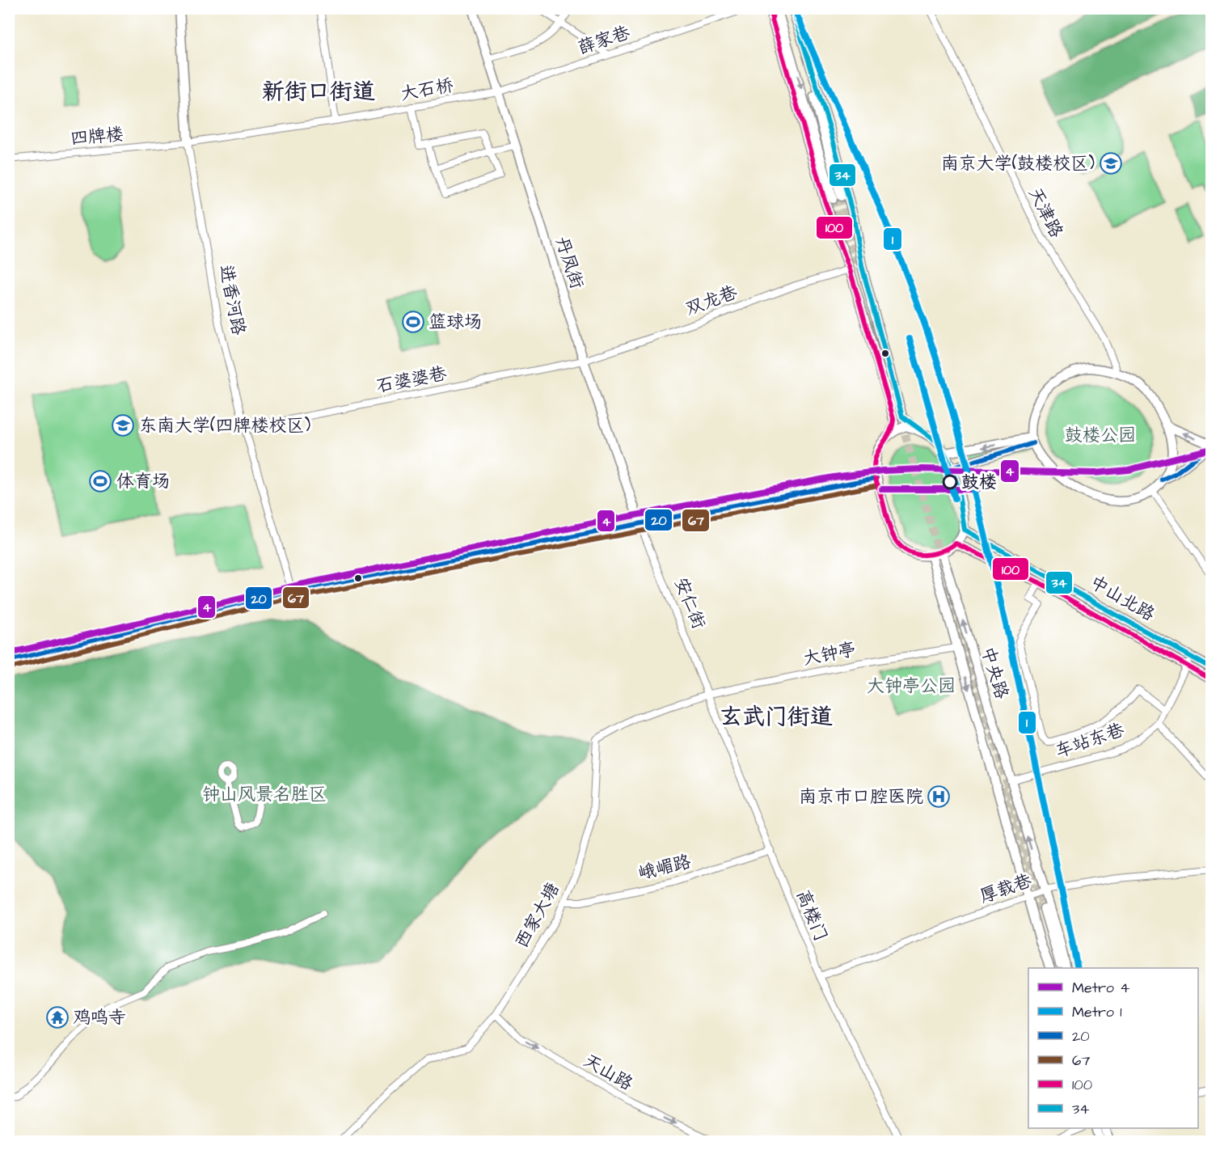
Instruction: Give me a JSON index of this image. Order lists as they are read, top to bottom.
{
  "streets": {
    "main road": [
      "丹凤街",
      "进香河路",
      "中山北路",
      "中央路"
    ],
    "street": [
      "薛家巷",
      "大石桥",
      "四牌楼",
      "天津路",
      "双龙巷",
      "石婆婆巷",
      "安仁街",
      "大钟亭",
      "车站东巷",
      "峨嵋路",
      "厚载巷",
      "西家大塘",
      "高楼门",
      "天山路"
    ]
  },
  "crossings": [
    ["薛家巷", "大石桥"],
    ["薛家巷", "丹凤街"],
    ["大石桥", "四牌楼"],
    ["大石桥", "丹凤街"],
    ["大石桥", "进香河路"],
    ["四牌楼", "进香河路"],
    ["丹凤街", "双龙巷"],
    ["丹凤街", "石婆婆巷"],
    ["丹凤街", "安仁街"],
    ["进香河路", "石婆婆巷"],
    ["双龙巷", "石婆婆巷"],
    ["中山北路", "中央路"],
    ["中山北路", "车站东巷"],
    ["安仁街", "大钟亭"],
    ["安仁街", "西家大塘"],
    ["安仁街", "高楼门"],
    ["大钟亭", "中央路"],
    ["大钟亭", "西家大塘"],
    ["大钟亭", "高楼门"],
    ["中央路", "车站东巷"],
    ["中央路", "厚载巷"],
    ["峨嵋路", "西家大塘"],
    ["峨嵋路", "高楼门"],
    ["厚载巷", "高楼门"],
    ["西家大塘", "高楼门"],
    ["西家大塘", "天山路"]
  ],
  "one_way": ["天山路"],
  "districts": ["新街口街道", "玄武门街道"],
  "parks": ["鼓楼公园", "大钟亭公园", "钟山风景名胜区"],
  "places": {
    "school or university": ["南京大学(鼓楼校区)", "东南大学(四牌楼校区)"],
    "sports": ["篮球场", "体育场"],
    "other": ["鼓楼"],
    "hospital": ["南京市口腔医院"],
    "temple": ["鸡鸣寺"]
  },
  "lines": [
    "metro line 1",
    "transit line 100",
    "transit line 34",
    "transit line 20",
    "metro line 4",
    "transit line 67"
  ],
  "legend": [
    "Metro 4",
    "Metro 1",
    "20",
    "67",
    "100",
    "34"
  ]
}
